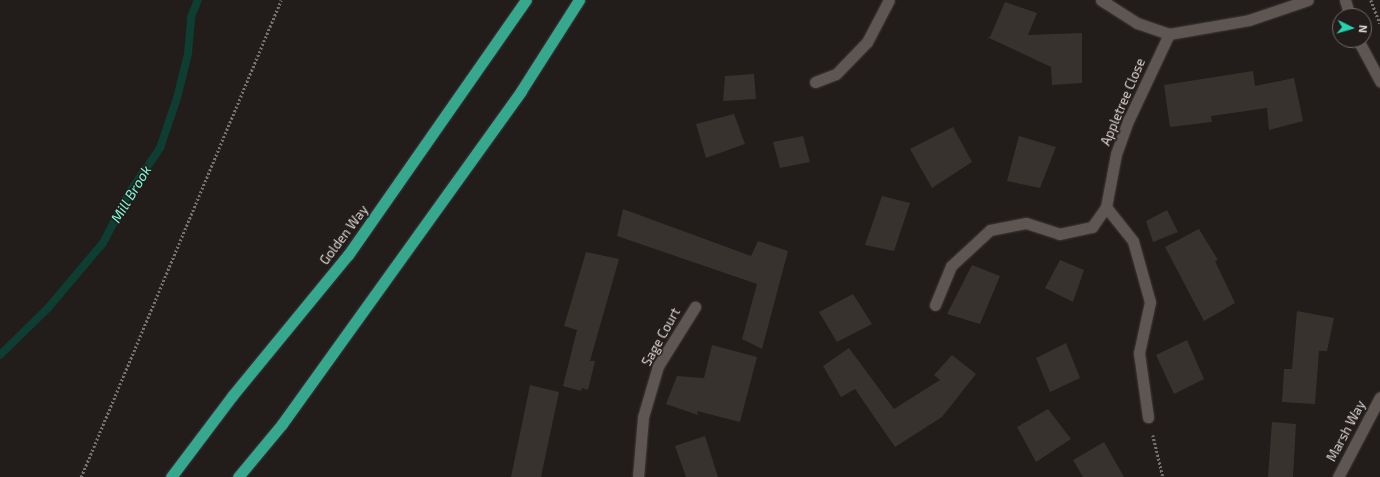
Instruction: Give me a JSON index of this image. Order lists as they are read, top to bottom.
{
  "streets": {
    "highway": ["Golden Way"],
    "street": ["Appletree Close", "Sage Court", "Marsh Way"]
  },
  "water": ["Mill Brook"],
  "north": "right"
}
